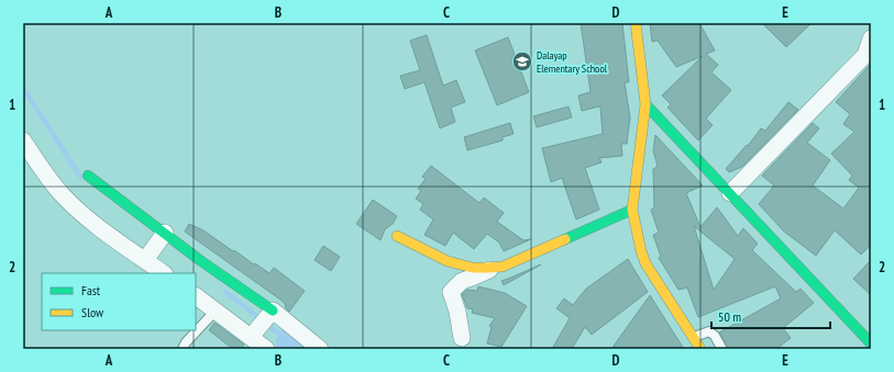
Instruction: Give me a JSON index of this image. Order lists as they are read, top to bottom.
{
  "places": {
    "school or university": ["Dalayap Elementary School"]
  },
  "legend": ["Fast", "Slow"],
  "scale_bar": "50 m",
  "grid": {
    "columns": [
      "A",
      "B",
      "C",
      "D",
      "E"
    ],
    "rows": ["1", "2"]
  }
}
